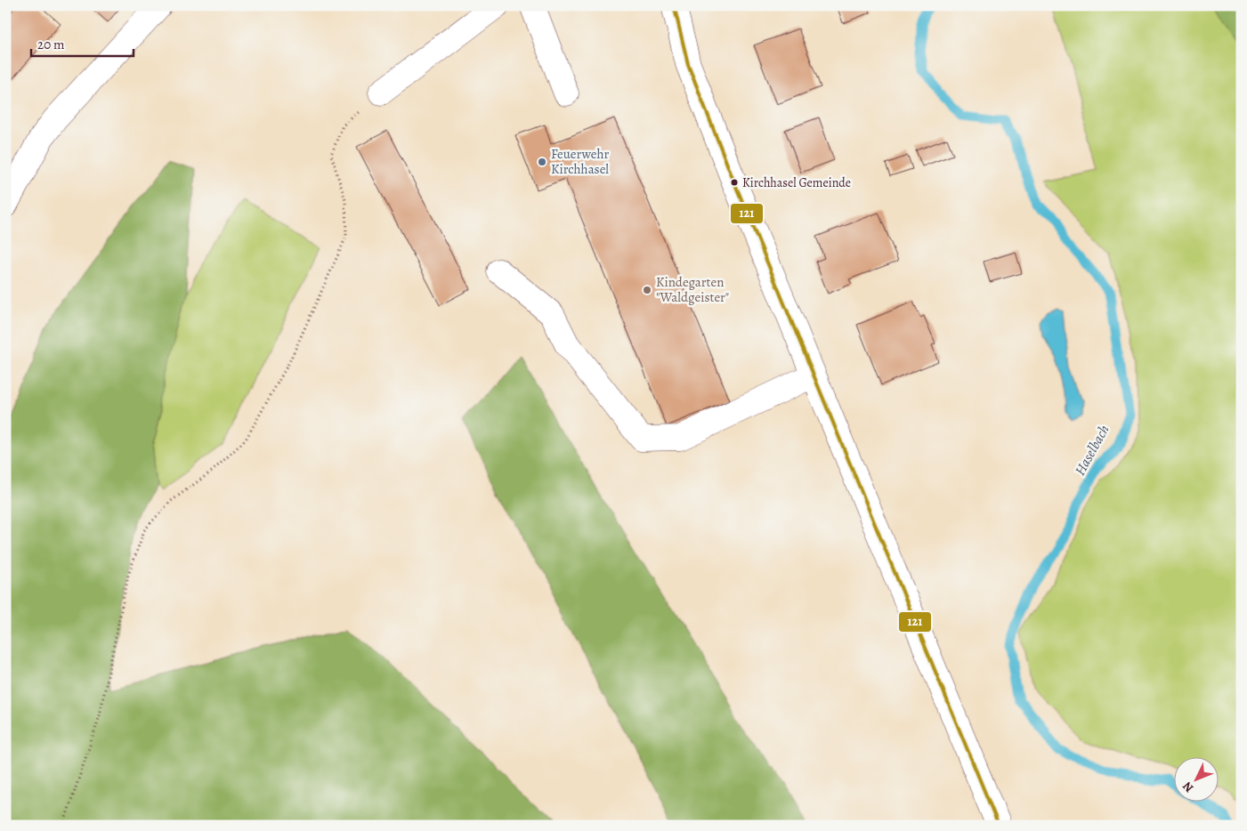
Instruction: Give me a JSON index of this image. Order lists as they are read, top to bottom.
{
  "water": ["Haselbach"],
  "places": ["Feuerwehr Kirchhasel", "Kirchhasel Gemeinde", "Kindegarten \"Waldgeister\""],
  "lines": ["transit line 121"],
  "scale_bar": "20 m",
  "north": "bottom left"
}
